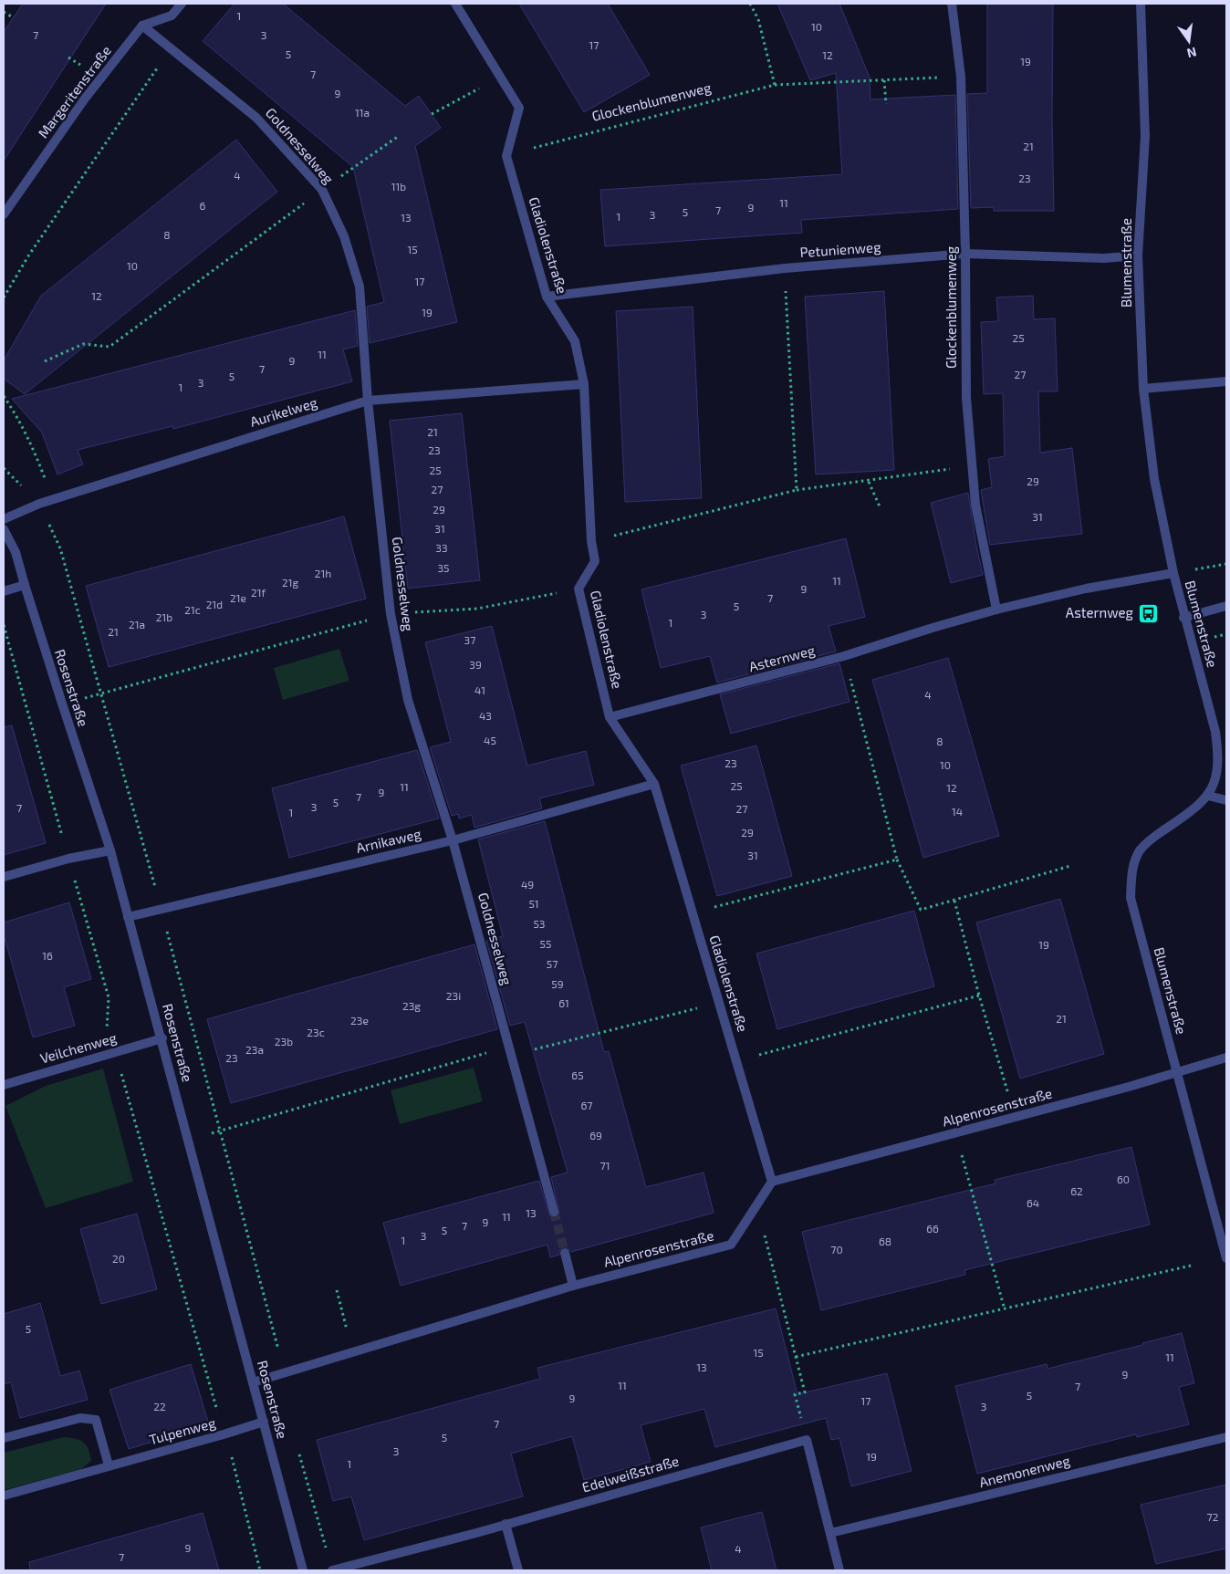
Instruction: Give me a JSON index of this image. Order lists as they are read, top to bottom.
{
  "streets": {
    "street": [
      "Margeritenstraße",
      "Glockenblumenweg",
      "Goldnesselweg",
      "Gladiolenstraße",
      "Petunienweg",
      "Blumenstraße",
      "Aurikelweg",
      "Asternweg",
      "Rosenstraße",
      "Arnikaweg",
      "Veilchenweg",
      "Alpenrosenstraße",
      "Tulpenweg",
      "Anemonenweg",
      "Edelweißstraße"
    ]
  },
  "crossings": [
    ["Margeritenstraße", "Goldnesselweg"],
    ["Glockenblumenweg", "Gladiolenstraße"],
    ["Glockenblumenweg", "Petunienweg"],
    ["Glockenblumenweg", "Asternweg"],
    ["Goldnesselweg", "Aurikelweg"],
    ["Goldnesselweg", "Arnikaweg"],
    ["Gladiolenstraße", "Petunienweg"],
    ["Gladiolenstraße", "Aurikelweg"],
    ["Gladiolenstraße", "Asternweg"],
    ["Gladiolenstraße", "Arnikaweg"],
    ["Gladiolenstraße", "Alpenrosenstraße"],
    ["Petunienweg", "Blumenstraße"],
    ["Blumenstraße", "Asternweg"],
    ["Blumenstraße", "Alpenrosenstraße"],
    ["Rosenstraße", "Arnikaweg"],
    ["Rosenstraße", "Veilchenweg"],
    ["Rosenstraße", "Alpenrosenstraße"],
    ["Rosenstraße", "Tulpenweg"]
  ],
  "places": {
    "bus stop": ["Asternweg"]
  },
  "house_numbers": [
    "1",
    "10",
    "7",
    "3",
    "17",
    "5",
    "12",
    "19",
    "7",
    "9",
    "11a",
    "21",
    "4",
    "23",
    "11b",
    "11",
    "6",
    "9",
    "7",
    "5",
    "3",
    "1",
    "13",
    "8",
    "15",
    "10",
    "17",
    "12",
    "19",
    "25",
    "11",
    "9",
    "7",
    "27",
    "5",
    "3",
    "1",
    "21",
    "23",
    "25",
    "29",
    "27",
    "29",
    "31",
    "31",
    "33",
    "35",
    "21h",
    "11",
    "21g",
    "9",
    "21f",
    "21e",
    "7",
    "21d",
    "5",
    "21c",
    "3",
    "21b",
    "1",
    "21a",
    "21",
    "37",
    "39",
    "41",
    "4",
    "43",
    "45",
    "8",
    "23",
    "10",
    "25",
    "11",
    "12",
    "9",
    "7",
    "5",
    "3",
    "7",
    "27",
    "14",
    "1",
    "29",
    "31",
    "49",
    "51",
    "53",
    "55",
    "19",
    "16",
    "57",
    "59",
    "23i",
    "61",
    "23g",
    "21",
    "23e",
    "23c",
    "23b",
    "23a",
    "23",
    "65",
    "67",
    "69",
    "71",
    "60",
    "62",
    "64",
    "13",
    "11",
    "9",
    "7",
    "66",
    "5",
    "3",
    "1",
    "68",
    "70",
    "20",
    "5",
    "15",
    "11",
    "13",
    "9",
    "11",
    "7",
    "5",
    "9",
    "17",
    "22",
    "3",
    "7",
    "5",
    "3",
    "19",
    "1",
    "72",
    "9",
    "4",
    "7"
  ],
  "north": "bottom"
}
